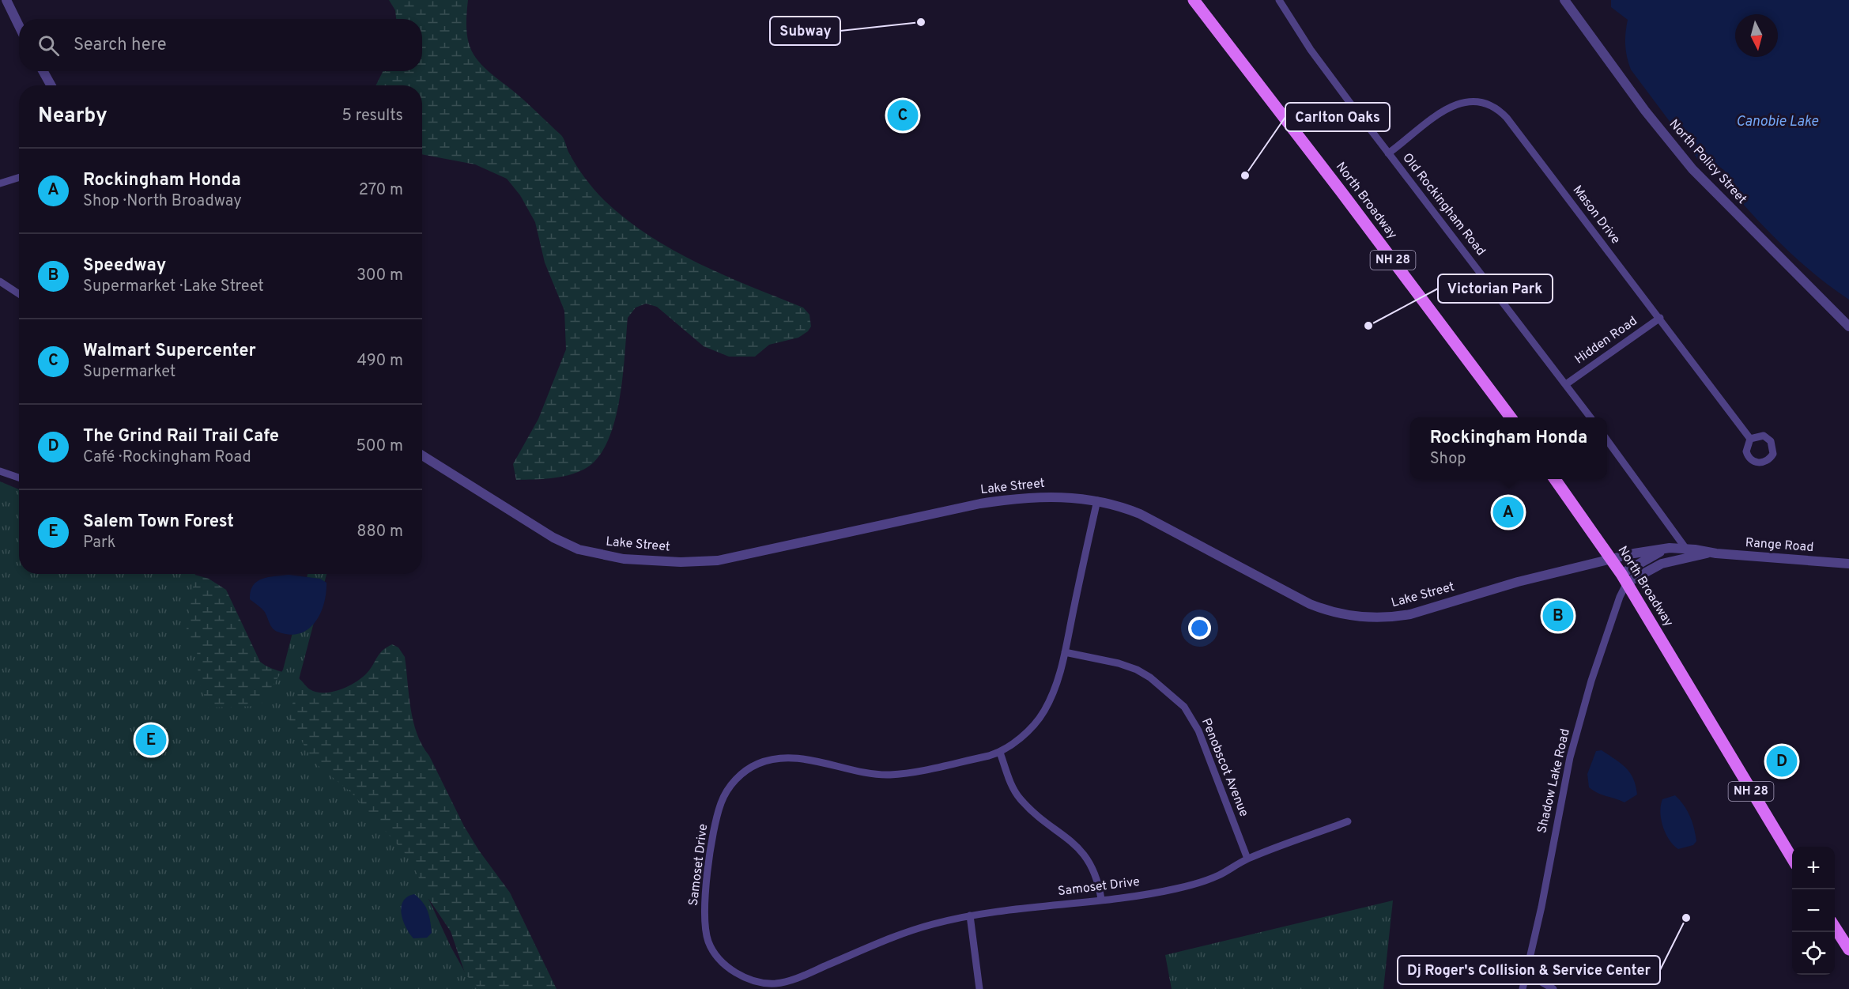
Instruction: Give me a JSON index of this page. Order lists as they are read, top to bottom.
{
  "streets": {
    "main road": ["North Broadway", "NH 28"],
    "street": [
      "North Policy Street",
      "Old Rockingham Road",
      "Mason Drive",
      "Hidden Road",
      "Lake Street",
      "Range Road",
      "Penobscot Avenue",
      "Shadow Lake Road",
      "Samoset Drive"
    ]
  },
  "crossings": [
    ["North Broadway", "Lake Street"],
    ["North Broadway", "Range Road"],
    ["North Broadway", "Shadow Lake Road"],
    ["Old Rockingham Road", "Mason Drive"],
    ["Old Rockingham Road", "Hidden Road"],
    ["Mason Drive", "Hidden Road"],
    ["Lake Street", "Range Road"],
    ["Lake Street", "Samoset Drive"],
    ["Range Road", "Shadow Lake Road"],
    ["Penobscot Avenue", "Samoset Drive"]
  ],
  "water": ["Canobie Lake"],
  "places": [
    "Subway",
    "Carlton Oaks",
    "Victorian Park",
    "Dj Roger's Collision & Service Center"
  ],
  "north": "bottom",
  "page": {
    "search": "Search here",
    "heading": ["Nearby", "5 results"],
    "pins": [
      "C",
      "A",
      "B",
      "E",
      "D"
    ],
    "list": [
      {
        "mark": "A",
        "name": "Rockingham Honda",
        "note": "Shop · North Broadway",
        "value": "270 m"
      },
      {
        "mark": "B",
        "name": "Speedway",
        "note": "Supermarket · Lake Street",
        "value": "300 m"
      },
      {
        "mark": "C",
        "name": "Walmart Supercenter",
        "note": "Supermarket",
        "value": "490 m"
      },
      {
        "mark": "D",
        "name": "The Grind Rail Trail Cafe",
        "note": "Café · Rockingham Road",
        "value": "500 m"
      },
      {
        "mark": "E",
        "name": "Salem Town Forest",
        "note": "Park",
        "value": "880 m"
      }
    ],
    "popup": ["Rockingham Honda", "Shop"],
    "map_buttons": ["+", "−"]
  }
}
